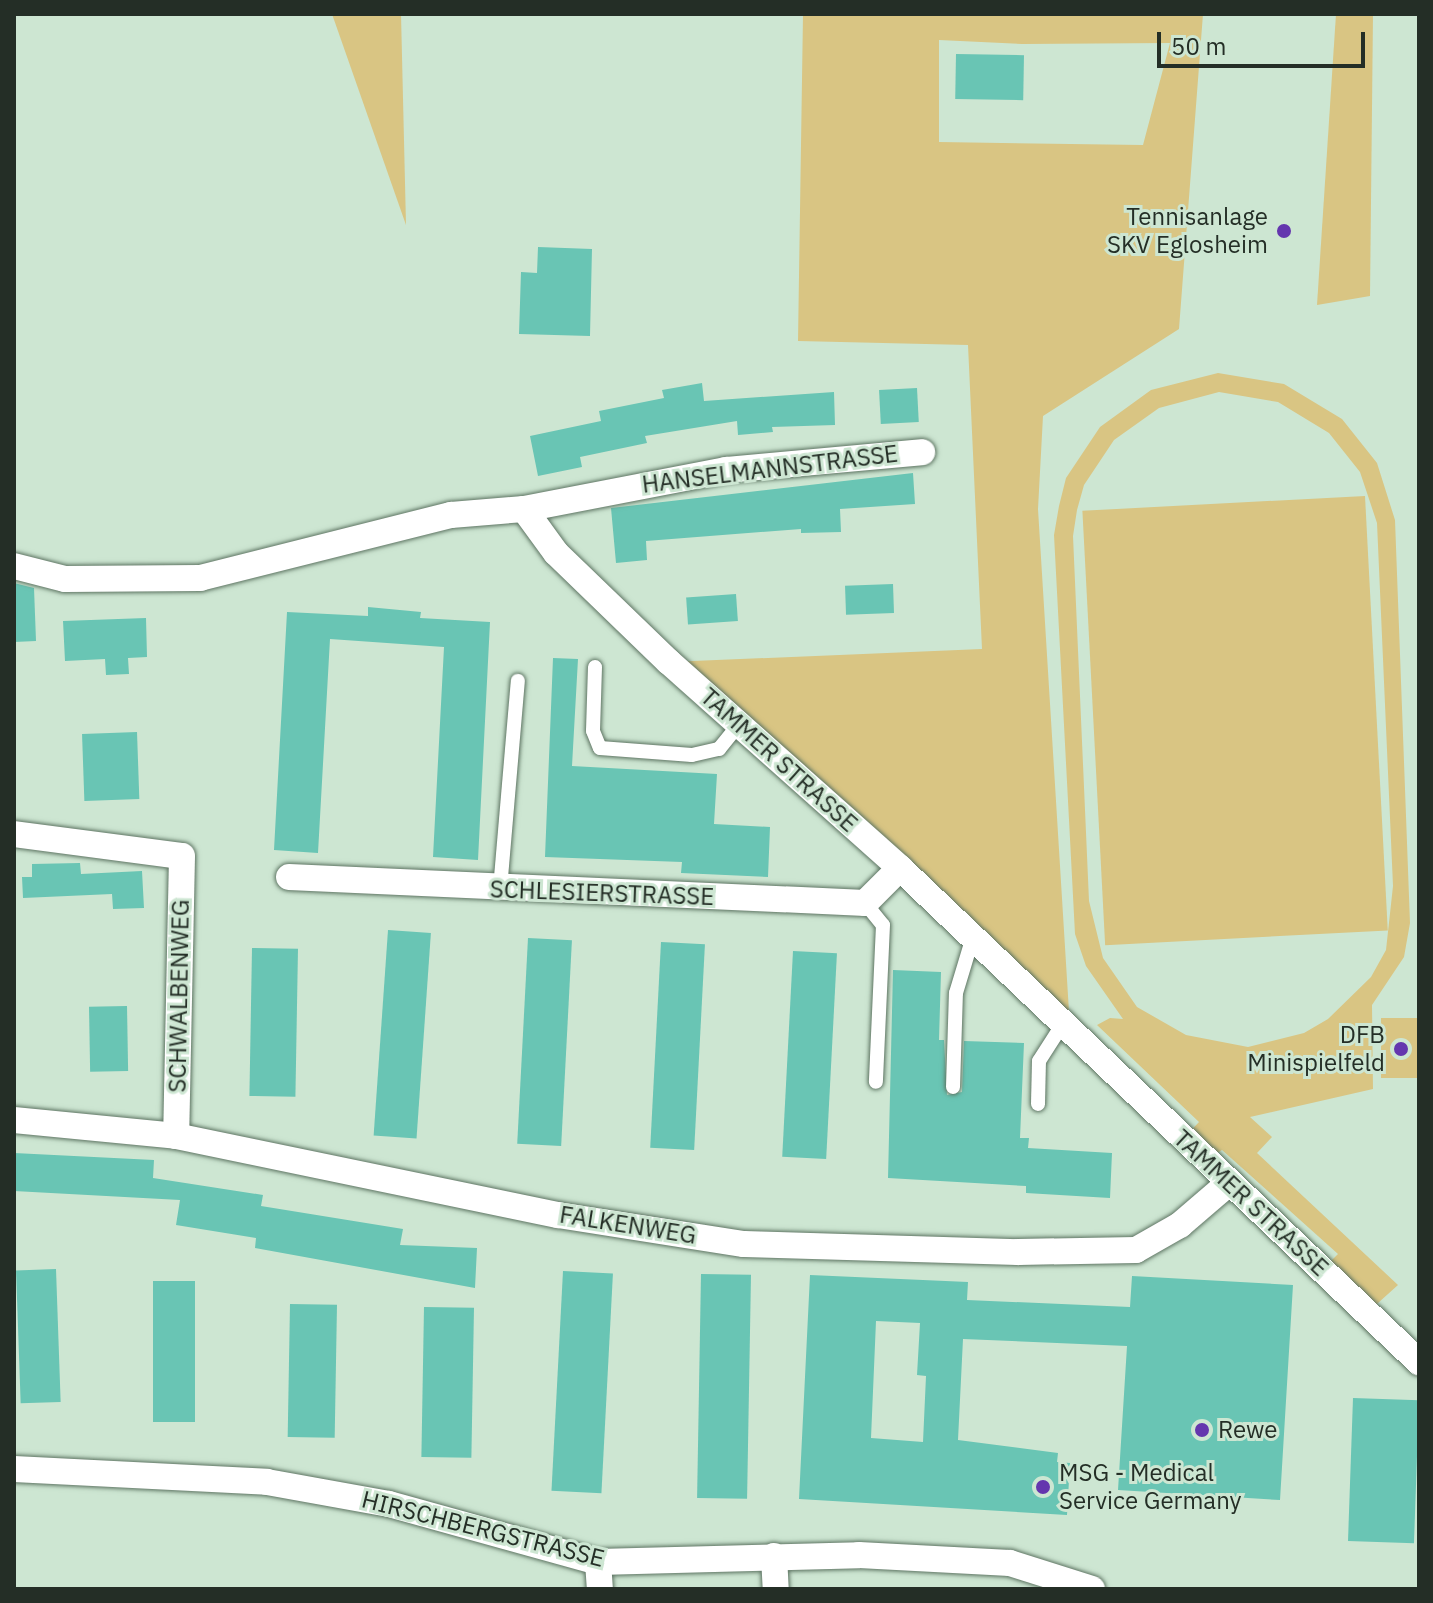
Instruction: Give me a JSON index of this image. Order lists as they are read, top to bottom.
{
  "streets": {
    "street": [
      "HANSELMANNSTRASSE",
      "TAMMER STRASSE",
      "SCHLESIERSTRASSE",
      "SCHWALBENWEG",
      "FALKENWEG",
      "HIRSCHBERGSTRASSE"
    ]
  },
  "crossings": [
    ["HANSELMANNSTRASSE", "TAMMER STRASSE"],
    ["TAMMER STRASSE", "FALKENWEG"],
    ["SCHWALBENWEG", "FALKENWEG"]
  ],
  "places": [
    "Tennisanlage SKV Eglosheim",
    "DFB Minispielfeld",
    "Rewe",
    "MSG - Medical Service Germany"
  ],
  "scale_bar": "50 m"
}
